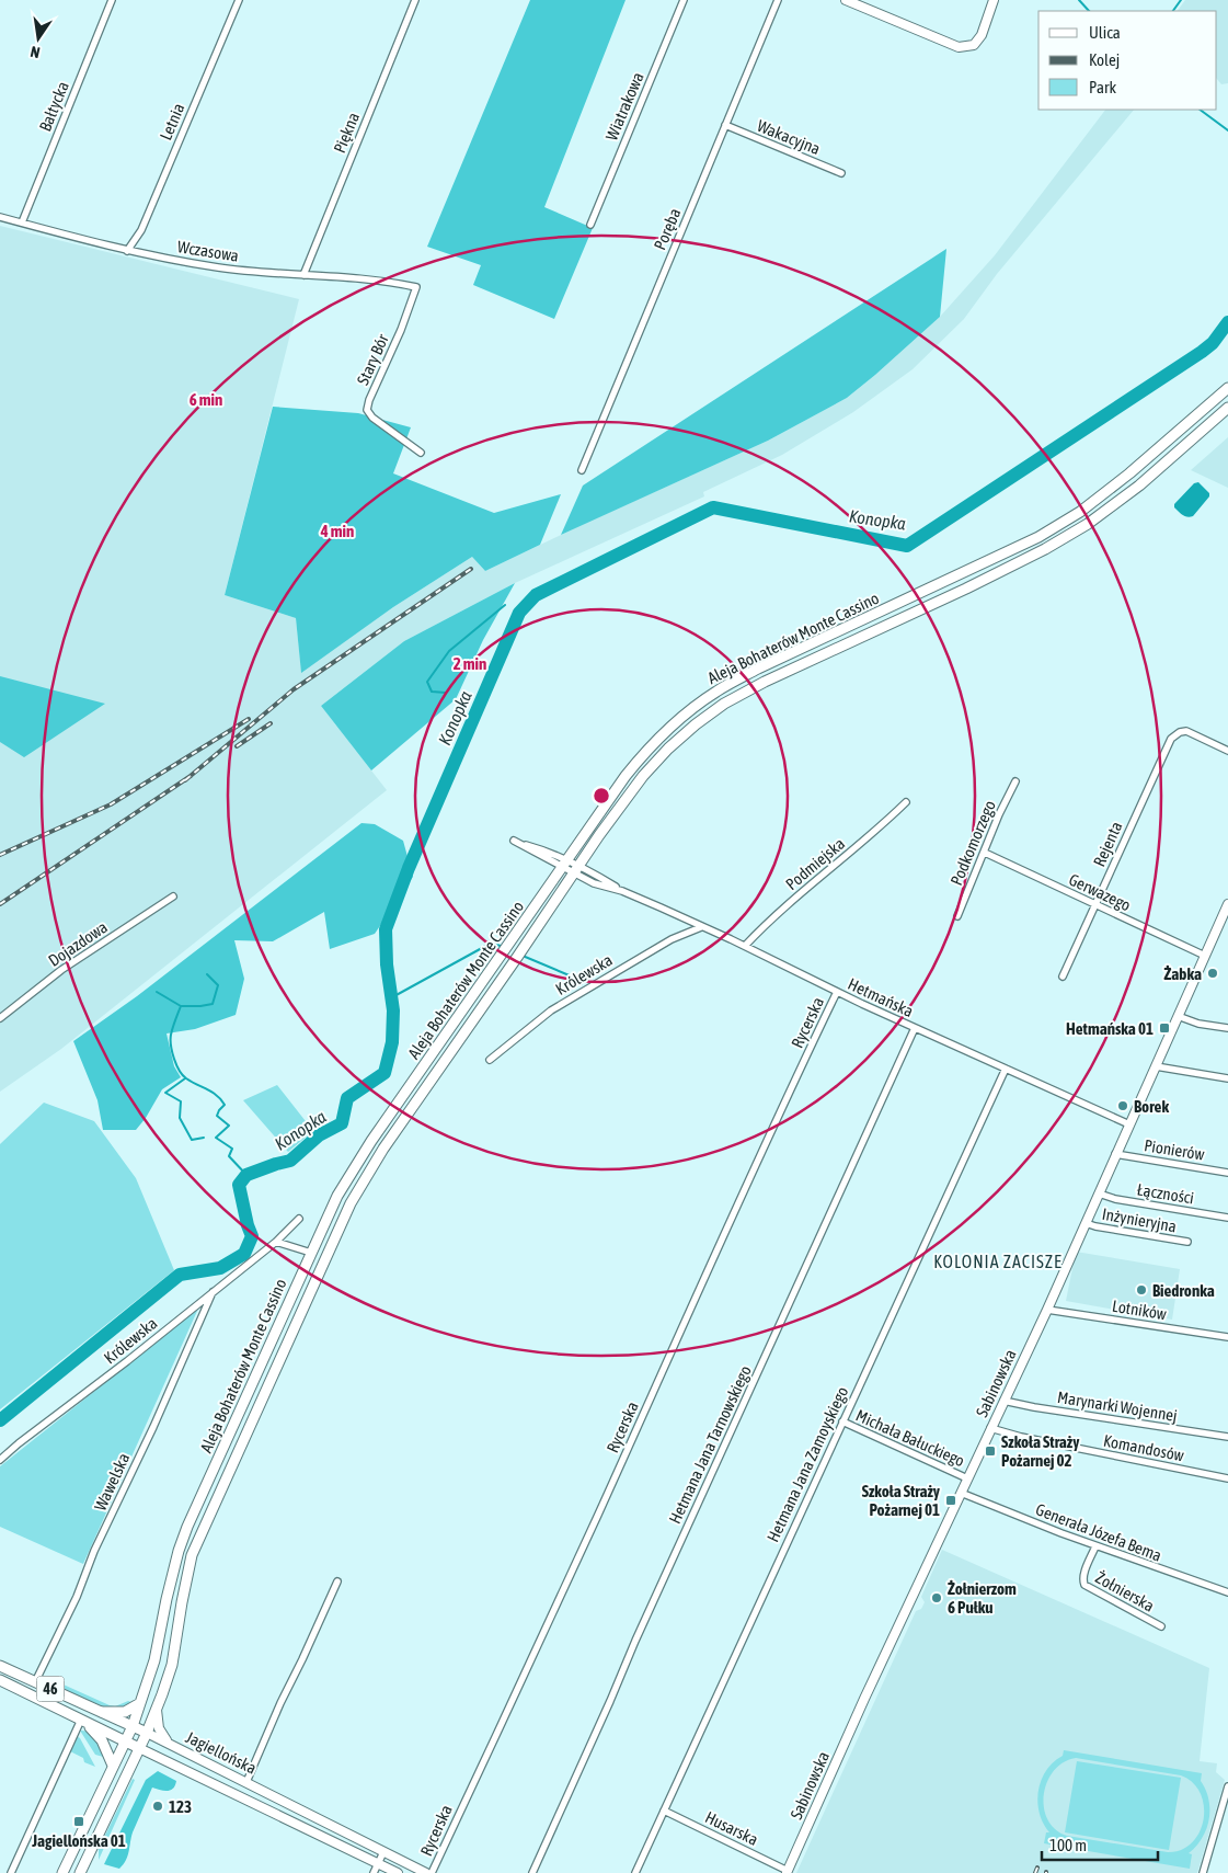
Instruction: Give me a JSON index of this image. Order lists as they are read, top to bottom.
{
  "streets": {
    "main road": ["Aleja Bohaterów Monte Cassino", "46", "Jagiellońska"],
    "street": [
      "Bałtycka",
      "Wiatrakowa",
      "Letnia",
      "Piękna",
      "Wakacyjna",
      "Poręba",
      "Wczasowa",
      "Stary Bór",
      "Podkomorzego",
      "Rejenta",
      "Podmiejska",
      "Gerwazego",
      "Dojazdowa",
      "Królewska",
      "Hetmańska",
      "Rycerska",
      "Pionierów",
      "Łączności",
      "Inżynieryjna",
      "Lotników",
      "Sabinowska",
      "Marynarki Wojennej",
      "Michała Bałuckiego",
      "Hetmana Jana Tarnowskiego",
      "Komandosów",
      "Hetmana Jana Zamoyskiego",
      "Wawelska",
      "Generała Józefa Bema",
      "Żołnierska",
      "Husarska"
    ]
  },
  "crossings": [
    ["Bałtycka", "Wczasowa"],
    ["Letnia", "Wczasowa"],
    ["Piękna", "Wczasowa"],
    ["Wakacyjna", "Poręba"],
    ["Wczasowa", "Stary Bór"],
    ["Aleja Bohaterów Monte Cassino", "Hetmańska"],
    ["Aleja Bohaterów Monte Cassino", "Jagiellońska"],
    ["Podkomorzego", "Gerwazego"],
    ["Rejenta", "Gerwazego"],
    ["Podmiejska", "Hetmańska"],
    ["Gerwazego", "Sabinowska"],
    ["Królewska", "Hetmańska"],
    ["Królewska", "Wawelska"],
    ["Hetmańska", "Rycerska"],
    ["Hetmańska", "Sabinowska"],
    ["Hetmańska", "Hetmana Jana Tarnowskiego"],
    ["Hetmańska", "Hetmana Jana Zamoyskiego"],
    ["Pionierów", "Sabinowska"],
    ["Łączności", "Sabinowska"],
    ["Inżynieryjna", "Sabinowska"],
    ["Lotników", "Sabinowska"],
    ["Sabinowska", "Marynarki Wojennej"],
    ["Sabinowska", "Michała Bałuckiego"],
    ["Sabinowska", "Komandosów"],
    ["Sabinowska", "Generała Józefa Bema"],
    ["Sabinowska", "Husarska"],
    ["Michała Bałuckiego", "Hetmana Jana Zamoyskiego"],
    ["Hetmana Jana Zamoyskiego", "Husarska"],
    ["Wawelska", "Jagiellońska"],
    ["Generała Józefa Bema", "Żołnierska"]
  ],
  "districts": ["KOLONIA ZACISZE"],
  "water": ["Konopka"],
  "places": {
    "other": [
      "Żabka",
      "Borek",
      "Biedronka",
      "Żołnierzom 6 Pułku",
      "123"
    ],
    "transit": [
      "Hetmańska 01",
      "Szkoła Straży Pożarnej 02",
      "Szkoła Straży Pożarnej 01",
      "Jagiellońska 01"
    ]
  },
  "legend": ["Ulica", "Kolej", "Park"],
  "scale_bar": "100 m",
  "north": "bottom",
  "rings": ["6 min", "4 min", "2 min"]
}
